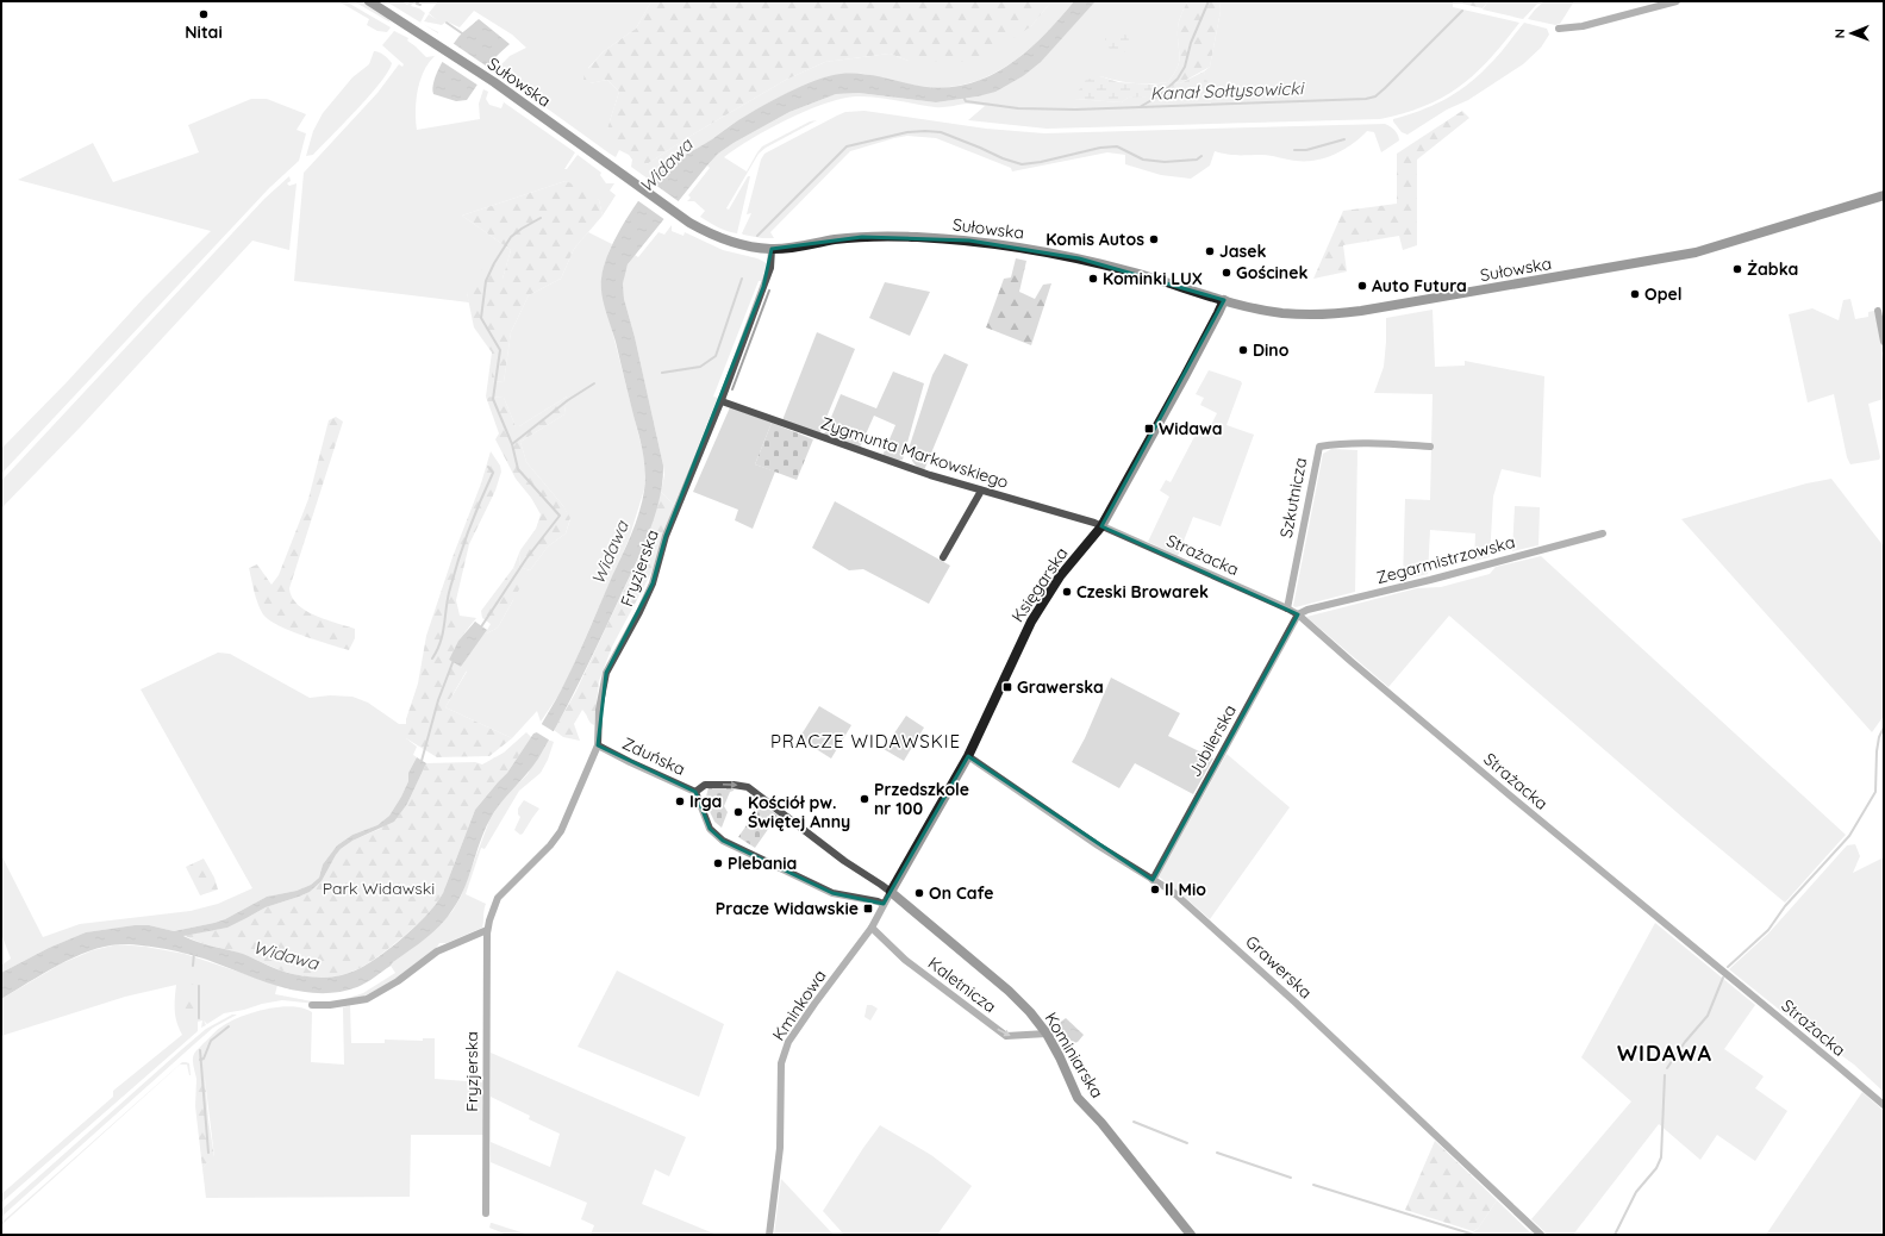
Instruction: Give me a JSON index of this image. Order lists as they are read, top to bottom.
{
  "streets": {
    "main road": ["Sułowska", "Księgarska", "Kominiarska"],
    "street": [
      "Zygmunta Markowskiego",
      "Szkutnicza",
      "Strażacka",
      "Zegarmistrzowska",
      "Fryzjerska",
      "Jubilerska",
      "Zduńska",
      "Grawerska",
      "Kaletnicza",
      "Kminkowa"
    ]
  },
  "crossings": [
    ["Sułowska", "Fryzjerska"],
    ["Sułowska", "Księgarska"],
    ["Zygmunta Markowskiego", "Strażacka"],
    ["Zygmunta Markowskiego", "Fryzjerska"],
    ["Zygmunta Markowskiego", "Księgarska"],
    ["Szkutnicza", "Strażacka"],
    ["Strażacka", "Zegarmistrzowska"],
    ["Strażacka", "Księgarska"],
    ["Strażacka", "Jubilerska"],
    ["Zegarmistrzowska", "Jubilerska"],
    ["Fryzjerska", "Zduńska"],
    ["Księgarska", "Grawerska"],
    ["Księgarska", "Kminkowa"],
    ["Księgarska", "Kominiarska"],
    ["Jubilerska", "Grawerska"],
    ["Zduńska", "Kminkowa"],
    ["Kaletnicza", "Kminkowa"],
    ["Kaletnicza", "Kominiarska"],
    ["Kminkowa", "Kominiarska"]
  ],
  "one_way": ["Kaletnicza"],
  "districts": ["PRACZE WIDAWSKIE", "WIDAWA"],
  "water": ["Kanał Sołtysowicki", "Widawa"],
  "parks": ["Park Widawski"],
  "places": {
    "other": [
      "Nitai",
      "Komis Autos",
      "Jasek",
      "Żabka",
      "Gościnek",
      "Kominki LUX",
      "Auto Futura",
      "Opel",
      "Dino",
      "Czeski Browarek",
      "Przedszkole nr 100",
      "Irga",
      "Kościół pw. Świętej Anny",
      "Plebania",
      "Il Mio",
      "On Cafe"
    ],
    "transit": ["Widawa", "Grawerska", "Pracze Widawskie"]
  },
  "north": "left"
}
